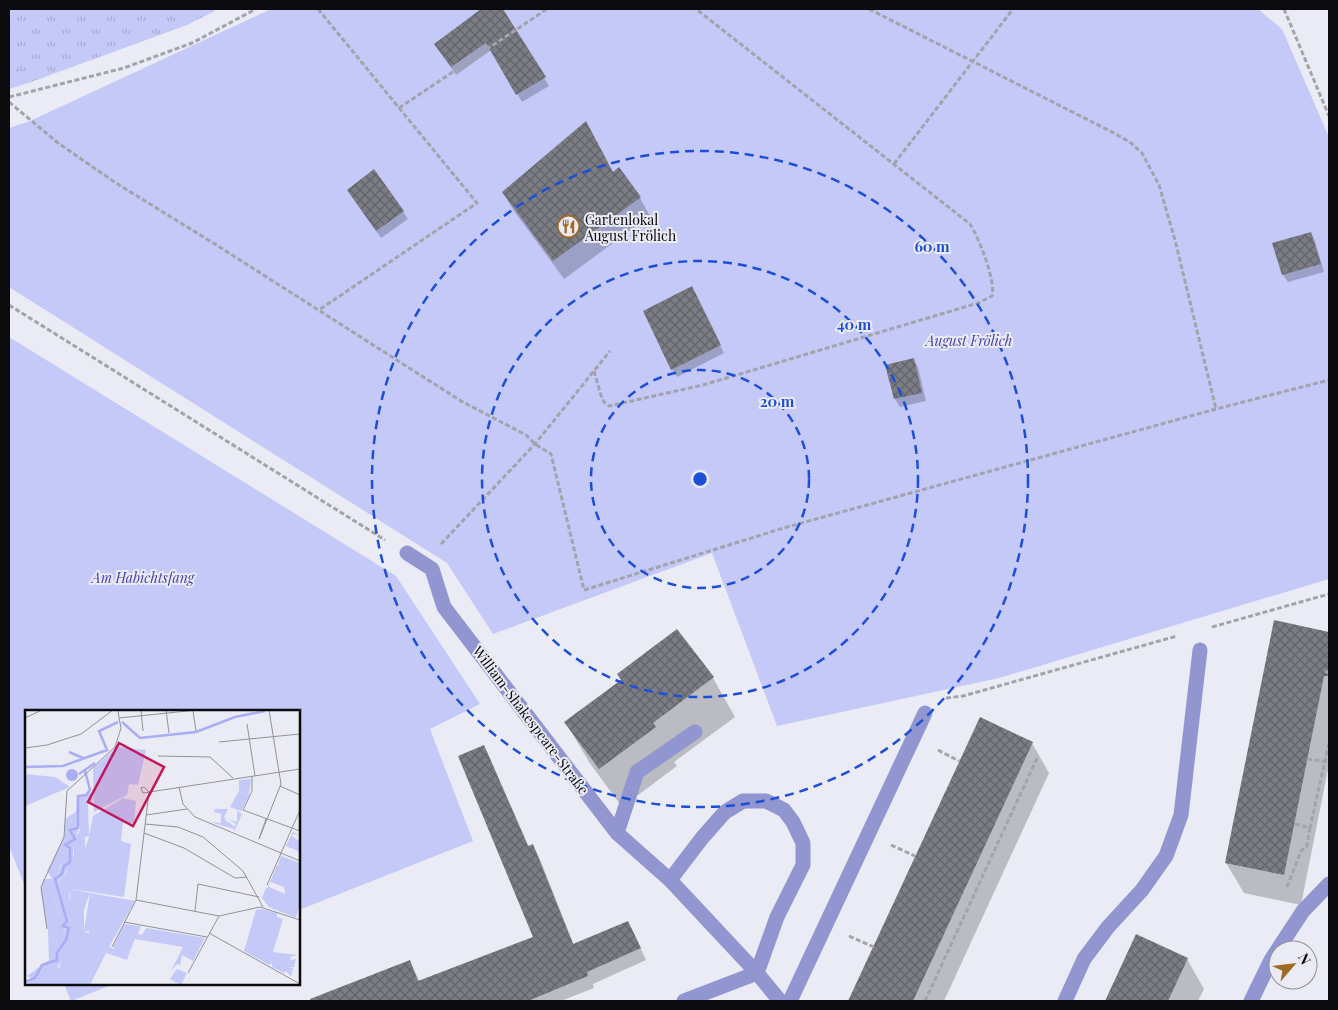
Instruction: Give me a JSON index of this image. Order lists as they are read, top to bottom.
{
  "streets": {
    "street": ["William-Shakespeare-Straße"]
  },
  "parks": ["August Frölich", "Am Habichtsfang"],
  "places": {
    "restaurant": ["Gartenlokal August Frölich"]
  },
  "north": "top right",
  "rings": ["60 m", "40 m", "20 m"]
}
